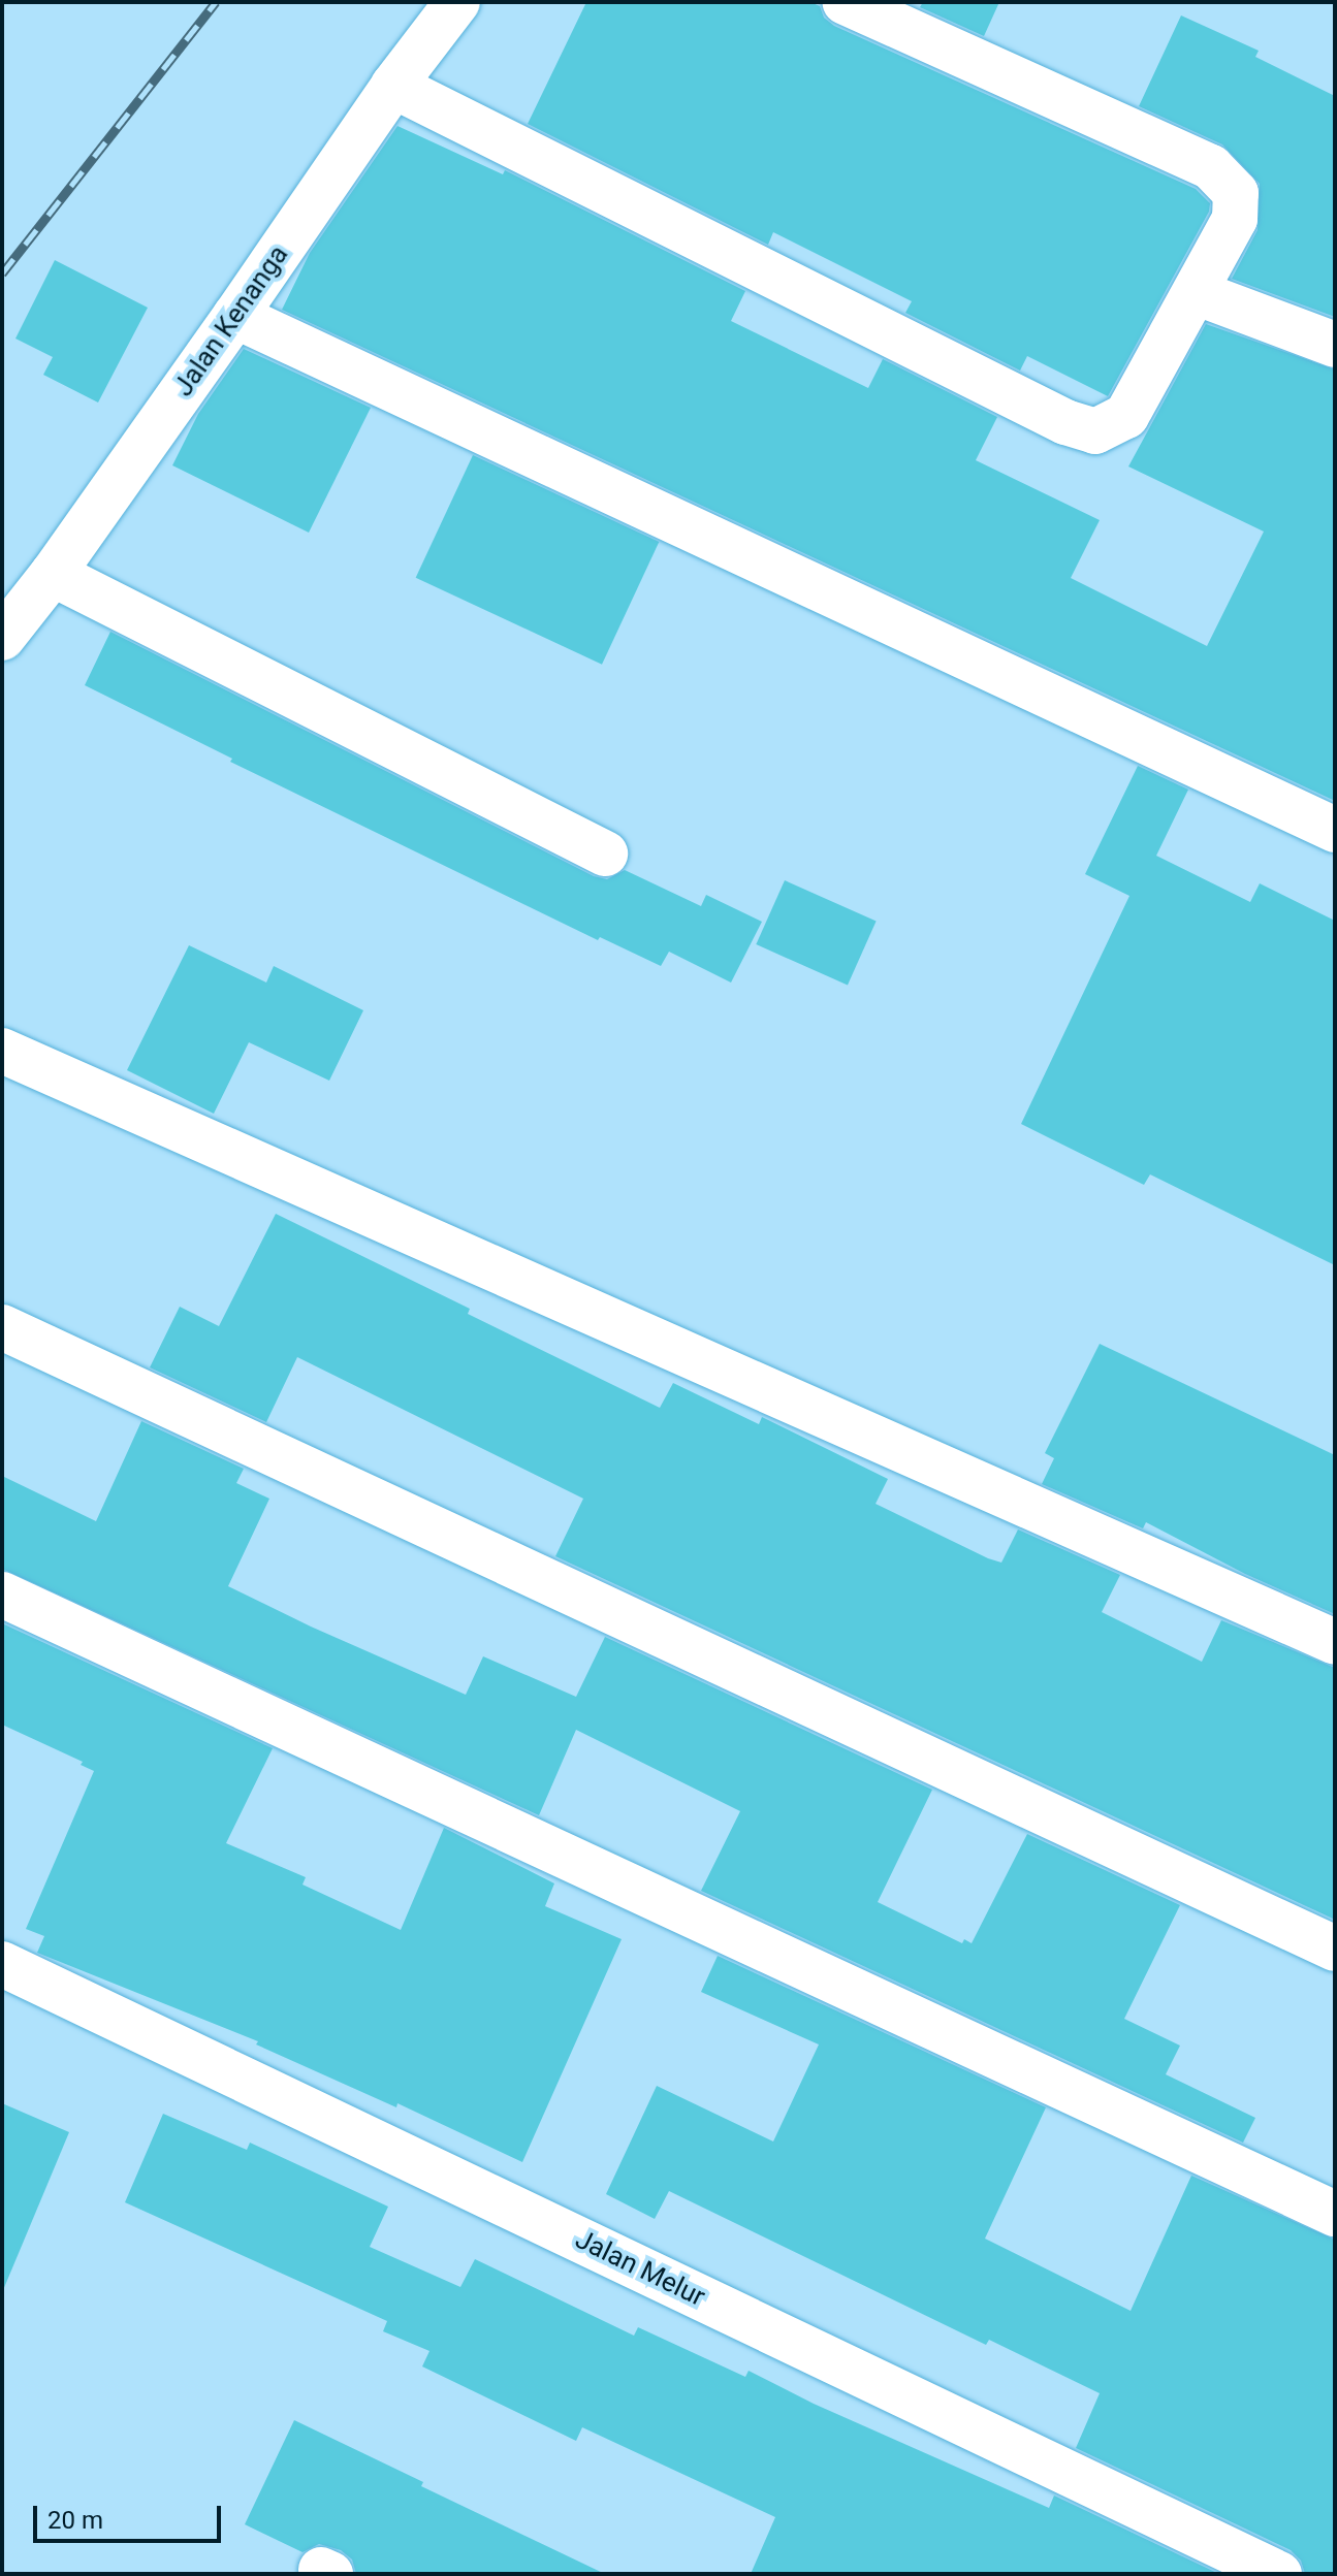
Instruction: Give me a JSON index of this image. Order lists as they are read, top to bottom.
{
  "streets": {
    "street": ["Jalan Kenanga", "Jalan Melur"]
  },
  "scale_bar": "20 m"
}
